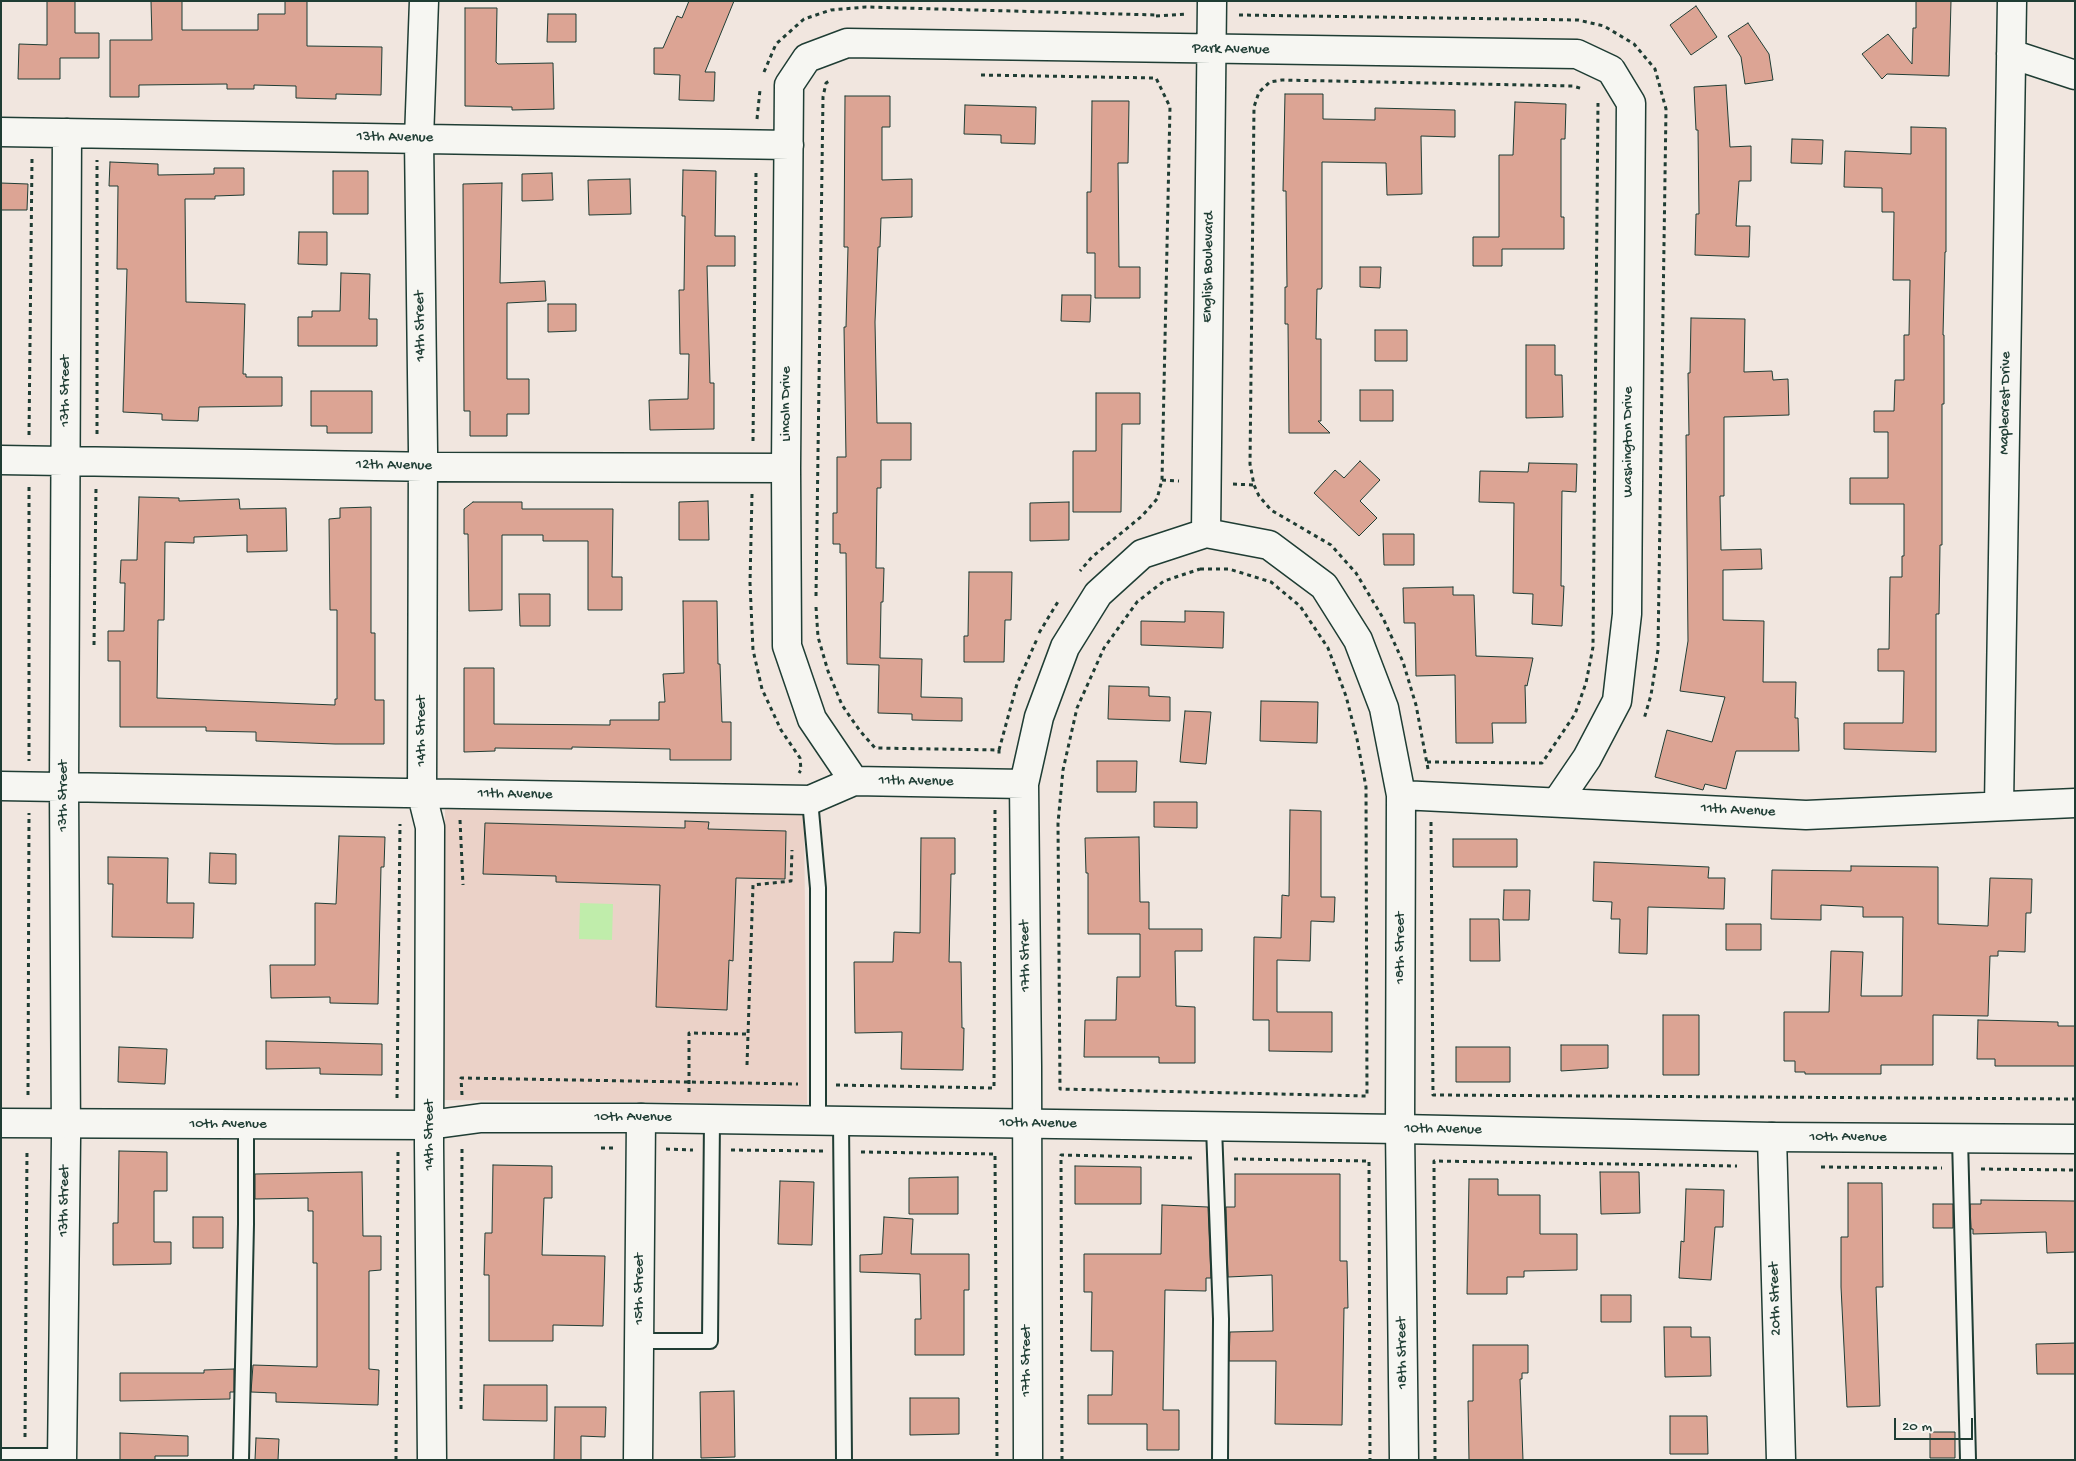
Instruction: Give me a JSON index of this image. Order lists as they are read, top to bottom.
{
  "streets": {
    "street": [
      "Park Avenue",
      "13th Avenue",
      "English Boulevard",
      "14th Street",
      "13th Street",
      "Maplecrest Drive",
      "Lincoln Drive",
      "Washington Drive",
      "12th Avenue",
      "11th Avenue",
      "18th Street",
      "17th Street",
      "10th Avenue",
      "15th Street",
      "20th Street"
    ]
  },
  "crossings": [
    ["Park Avenue", "English Boulevard"],
    ["Park Avenue", "Lincoln Drive"],
    ["Park Avenue", "Washington Drive"],
    ["13th Avenue", "14th Street"],
    ["13th Avenue", "13th Street"],
    ["13th Avenue", "Lincoln Drive"],
    ["English Boulevard", "18th Street"],
    ["English Boulevard", "17th Street"],
    ["14th Street", "12th Avenue"],
    ["14th Street", "11th Avenue"],
    ["14th Street", "10th Avenue"],
    ["13th Street", "12th Avenue"],
    ["13th Street", "11th Avenue"],
    ["13th Street", "10th Avenue"],
    ["Maplecrest Drive", "11th Avenue"],
    ["Lincoln Drive", "12th Avenue"],
    ["Lincoln Drive", "11th Avenue"],
    ["Washington Drive", "11th Avenue"],
    ["11th Avenue", "18th Street"],
    ["11th Avenue", "17th Street"],
    ["18th Street", "17th Street"],
    ["18th Street", "10th Avenue"],
    ["17th Street", "10th Avenue"],
    ["10th Avenue", "15th Street"],
    ["10th Avenue", "20th Street"]
  ],
  "scale_bar": "20 m"
}
